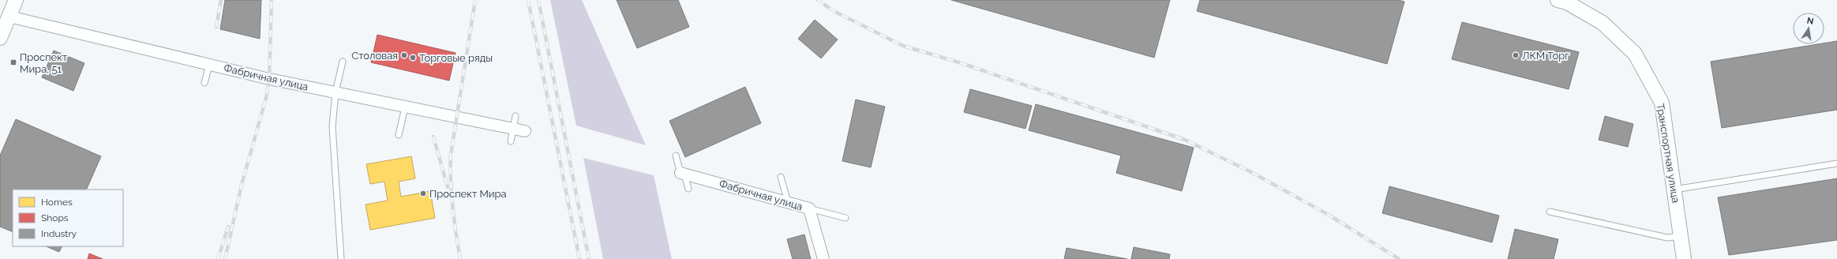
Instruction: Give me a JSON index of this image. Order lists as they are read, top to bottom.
{
  "streets": {
    "street": ["Фабричная улица", "Транспортная улица"]
  },
  "places": {
    "other": [
      "Столовая",
      "ЛКМ Торг",
      "Торговые ряды",
      "Проспект Мира"
    ],
    "transit": ["Проспект Мира, 51"]
  },
  "legend": ["Homes", "Shops", "Industry"],
  "north": "top"
}
